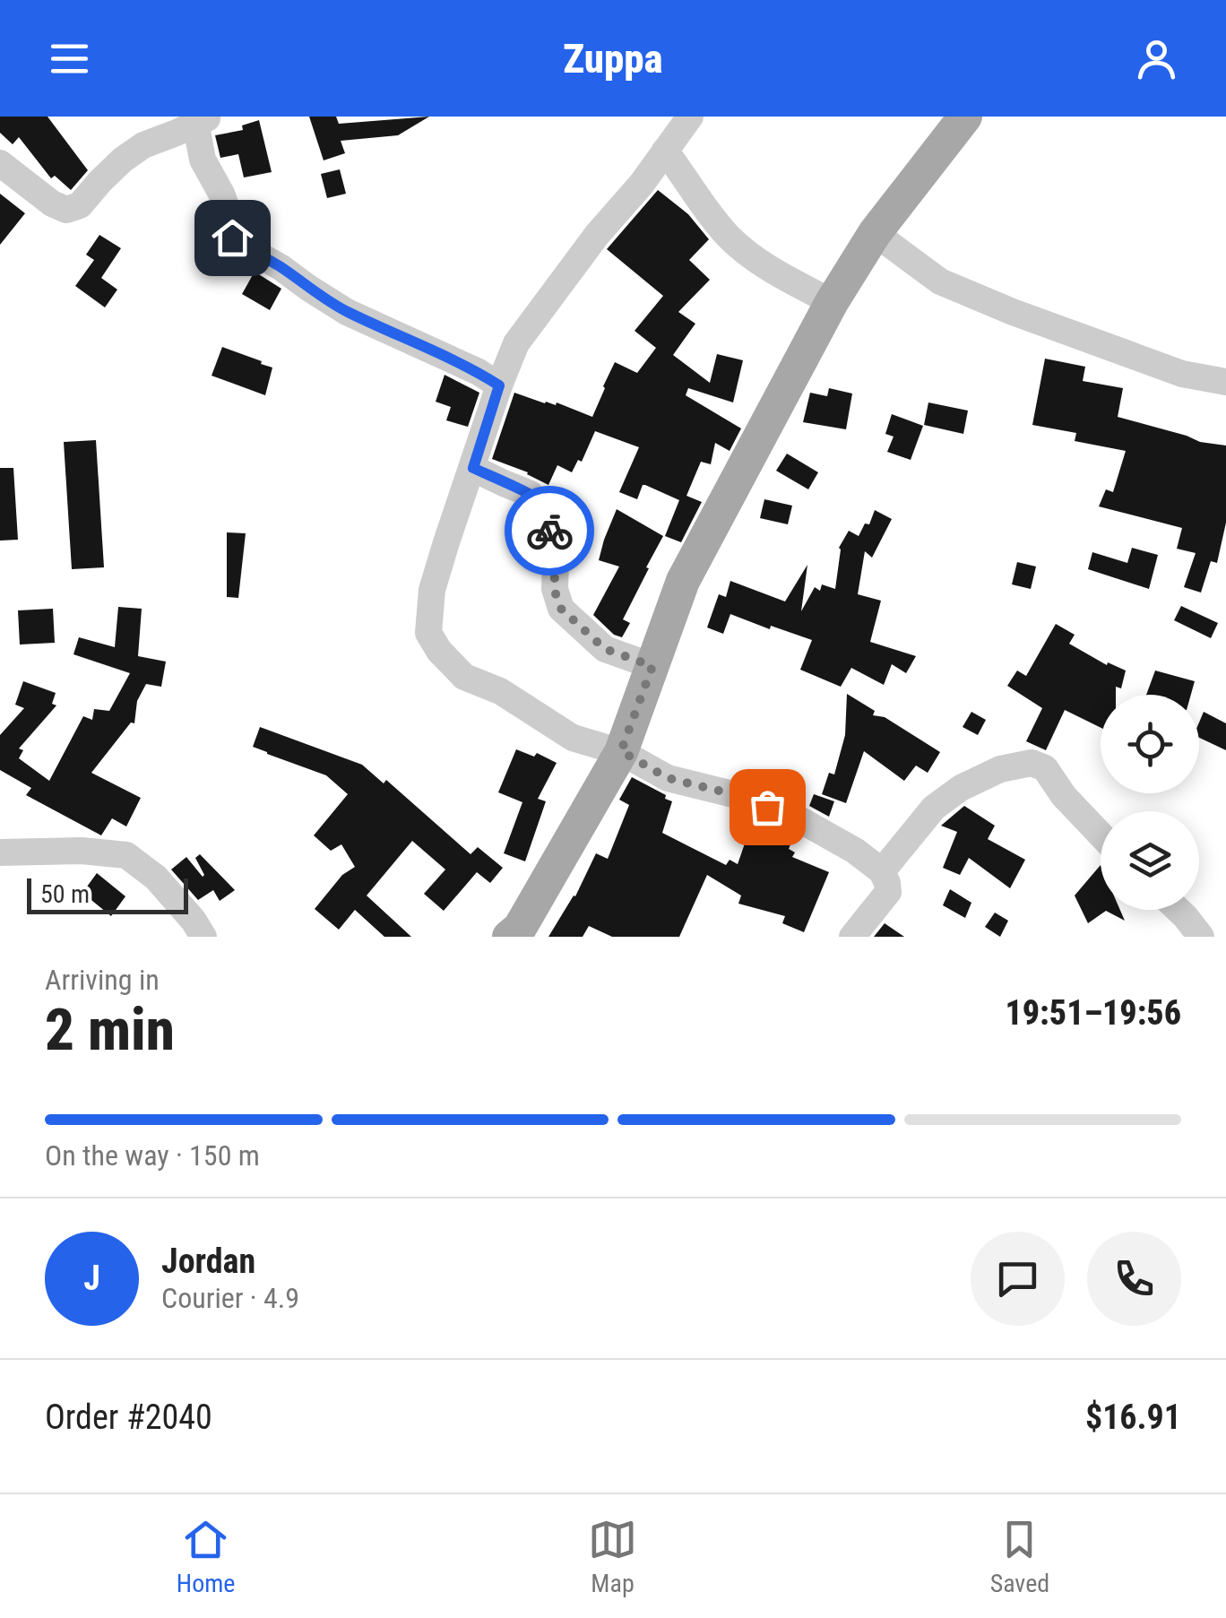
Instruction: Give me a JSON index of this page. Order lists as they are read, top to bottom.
{
  "scale_bar": "50 m",
  "page": {
    "header": "Zuppa",
    "scale": "50 m",
    "heading": ["2 min", "Arriving in", "19:51–19:56"],
    "panel": [
      "Jordan",
      "Courier · 4.9",
      "Order #2040",
      "$16.91"
    ],
    "bar": "On the way · 150 m",
    "round": "J",
    "tabs": ["Home", "Map", "Saved"]
  }
}
